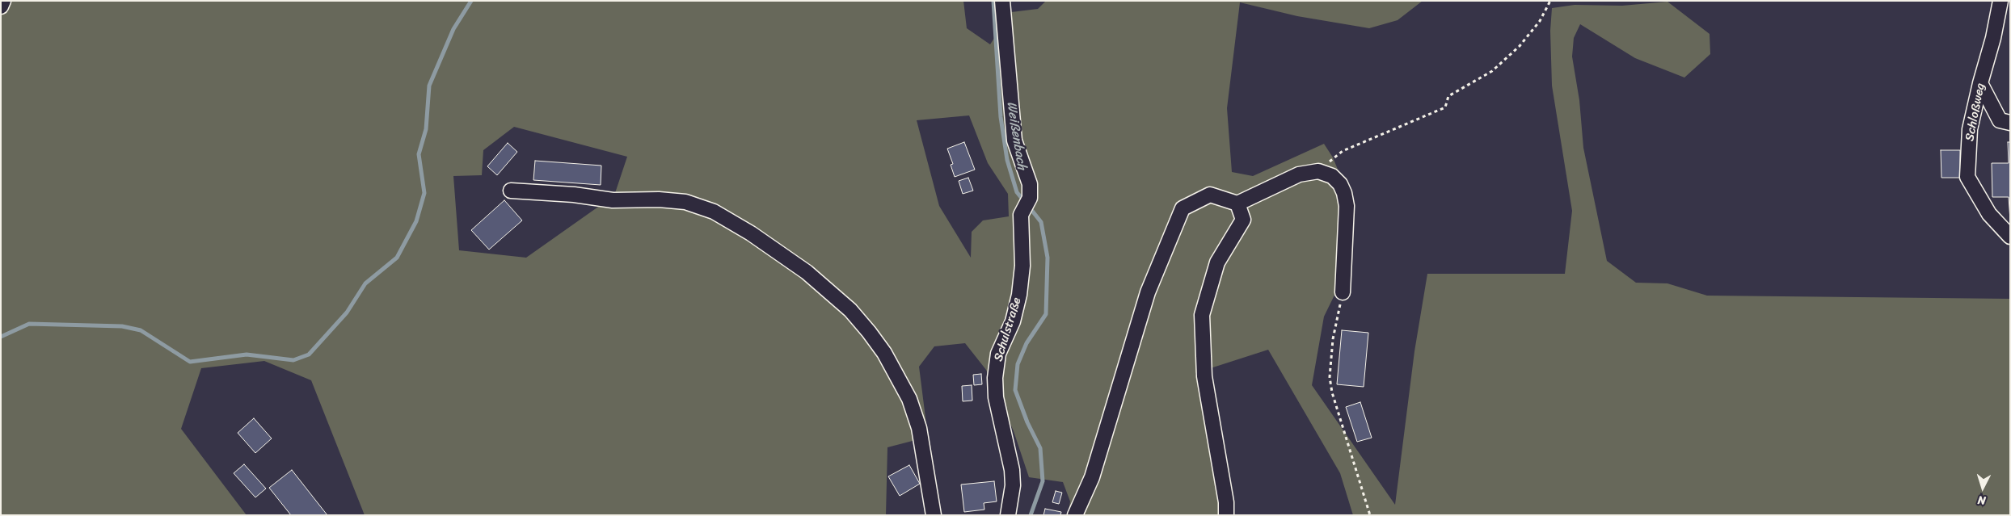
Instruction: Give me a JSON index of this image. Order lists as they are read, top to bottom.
{
  "streets": {
    "street": ["Schloßweg", "Schulstraße"]
  },
  "water": ["Weißenbach"],
  "north": "bottom"
}
